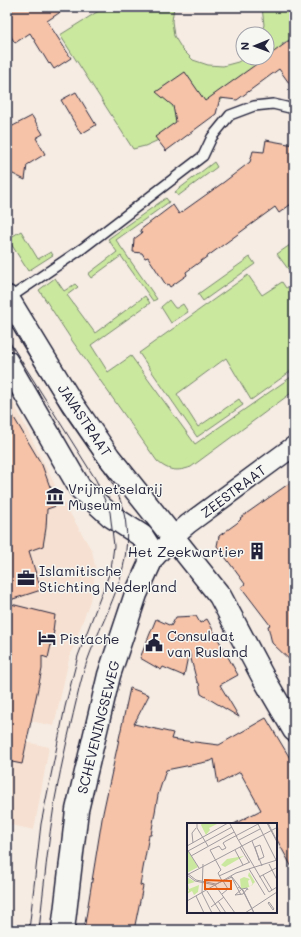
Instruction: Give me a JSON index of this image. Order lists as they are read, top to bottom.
{
  "streets": {
    "street": ["JAVASTRAAT", "ZEESTRAAT", "SCHEVENINGSEWEG"]
  },
  "crossings": [
    ["JAVASTRAAT", "ZEESTRAAT"],
    ["JAVASTRAAT", "SCHEVENINGSEWEG"],
    ["ZEESTRAAT", "SCHEVENINGSEWEG"]
  ],
  "places": {
    "museum": ["Vrijmetselarij Museum"],
    "building": ["Het Zeekwartier"],
    "office": ["Islamitische Stichting Nederland"],
    "hotel": ["Pistache"],
    "public building": ["Consulaat van Rusland"]
  },
  "north": "left"
}
